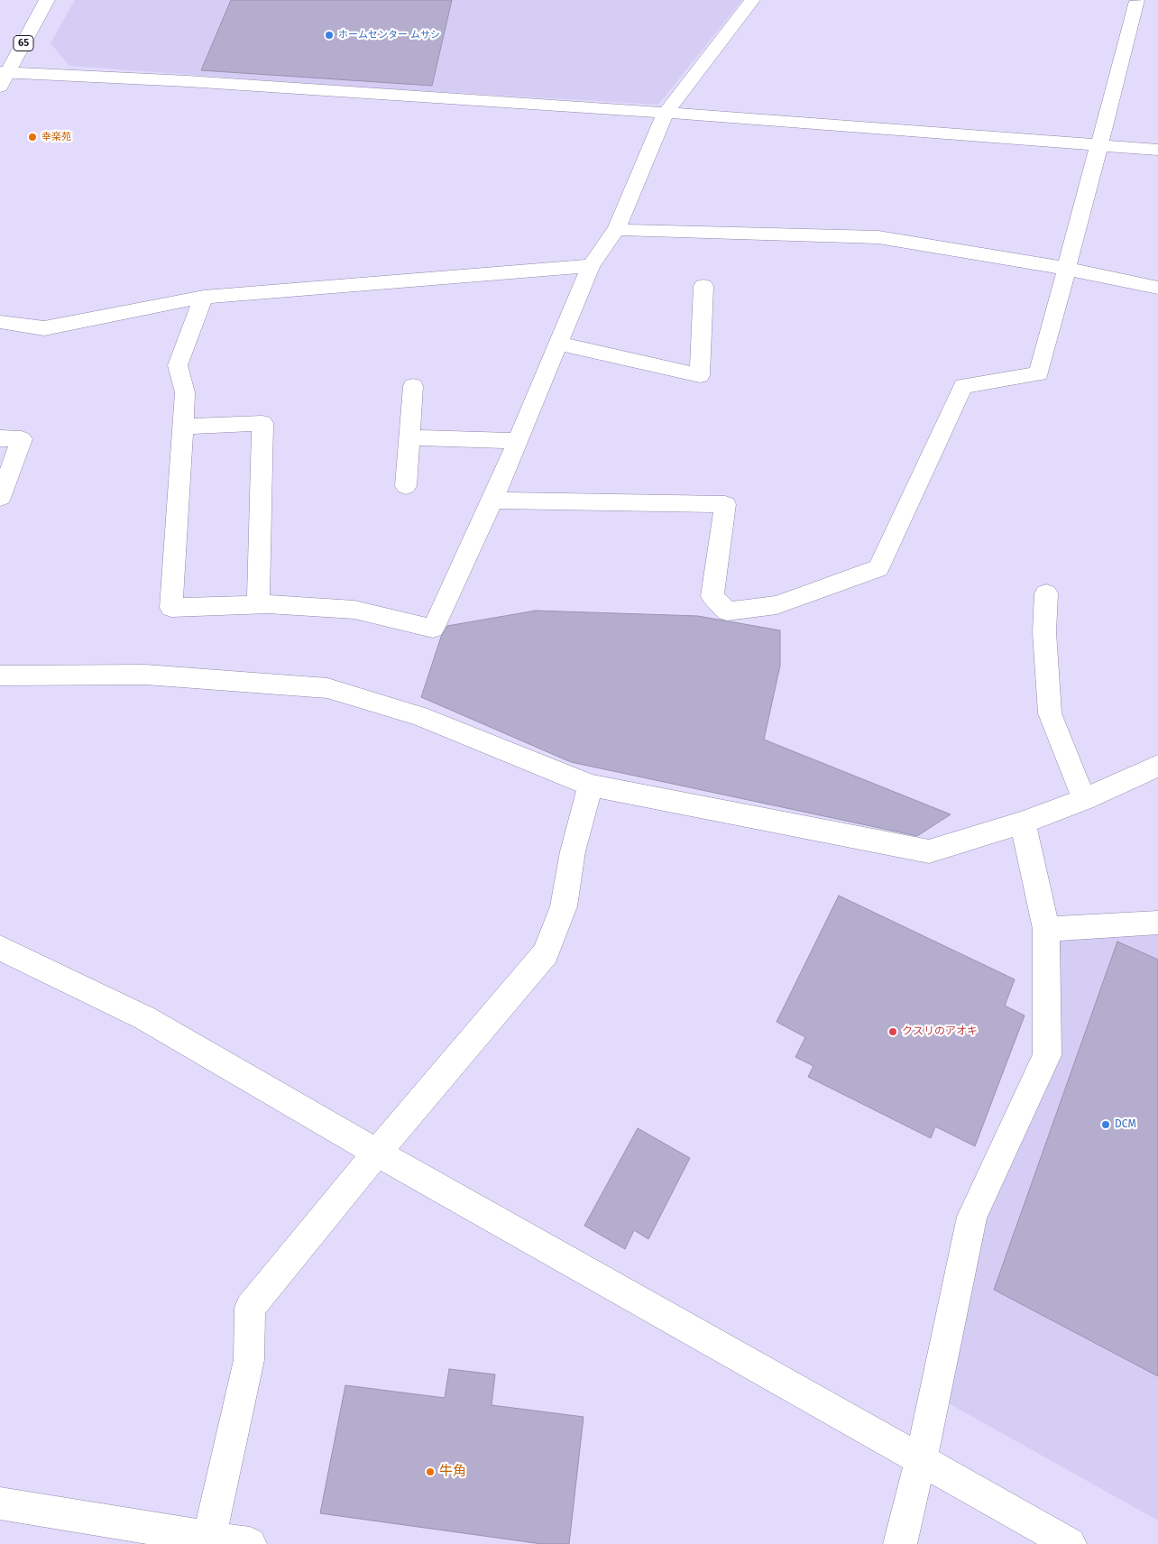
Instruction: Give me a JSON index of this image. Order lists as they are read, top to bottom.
{
  "streets": {
    "street": ["65"]
  },
  "places": [
    "ホームセンター ムサシ",
    "幸楽苑",
    "クスリのアオキ",
    "DCM",
    "牛角"
  ]
}
